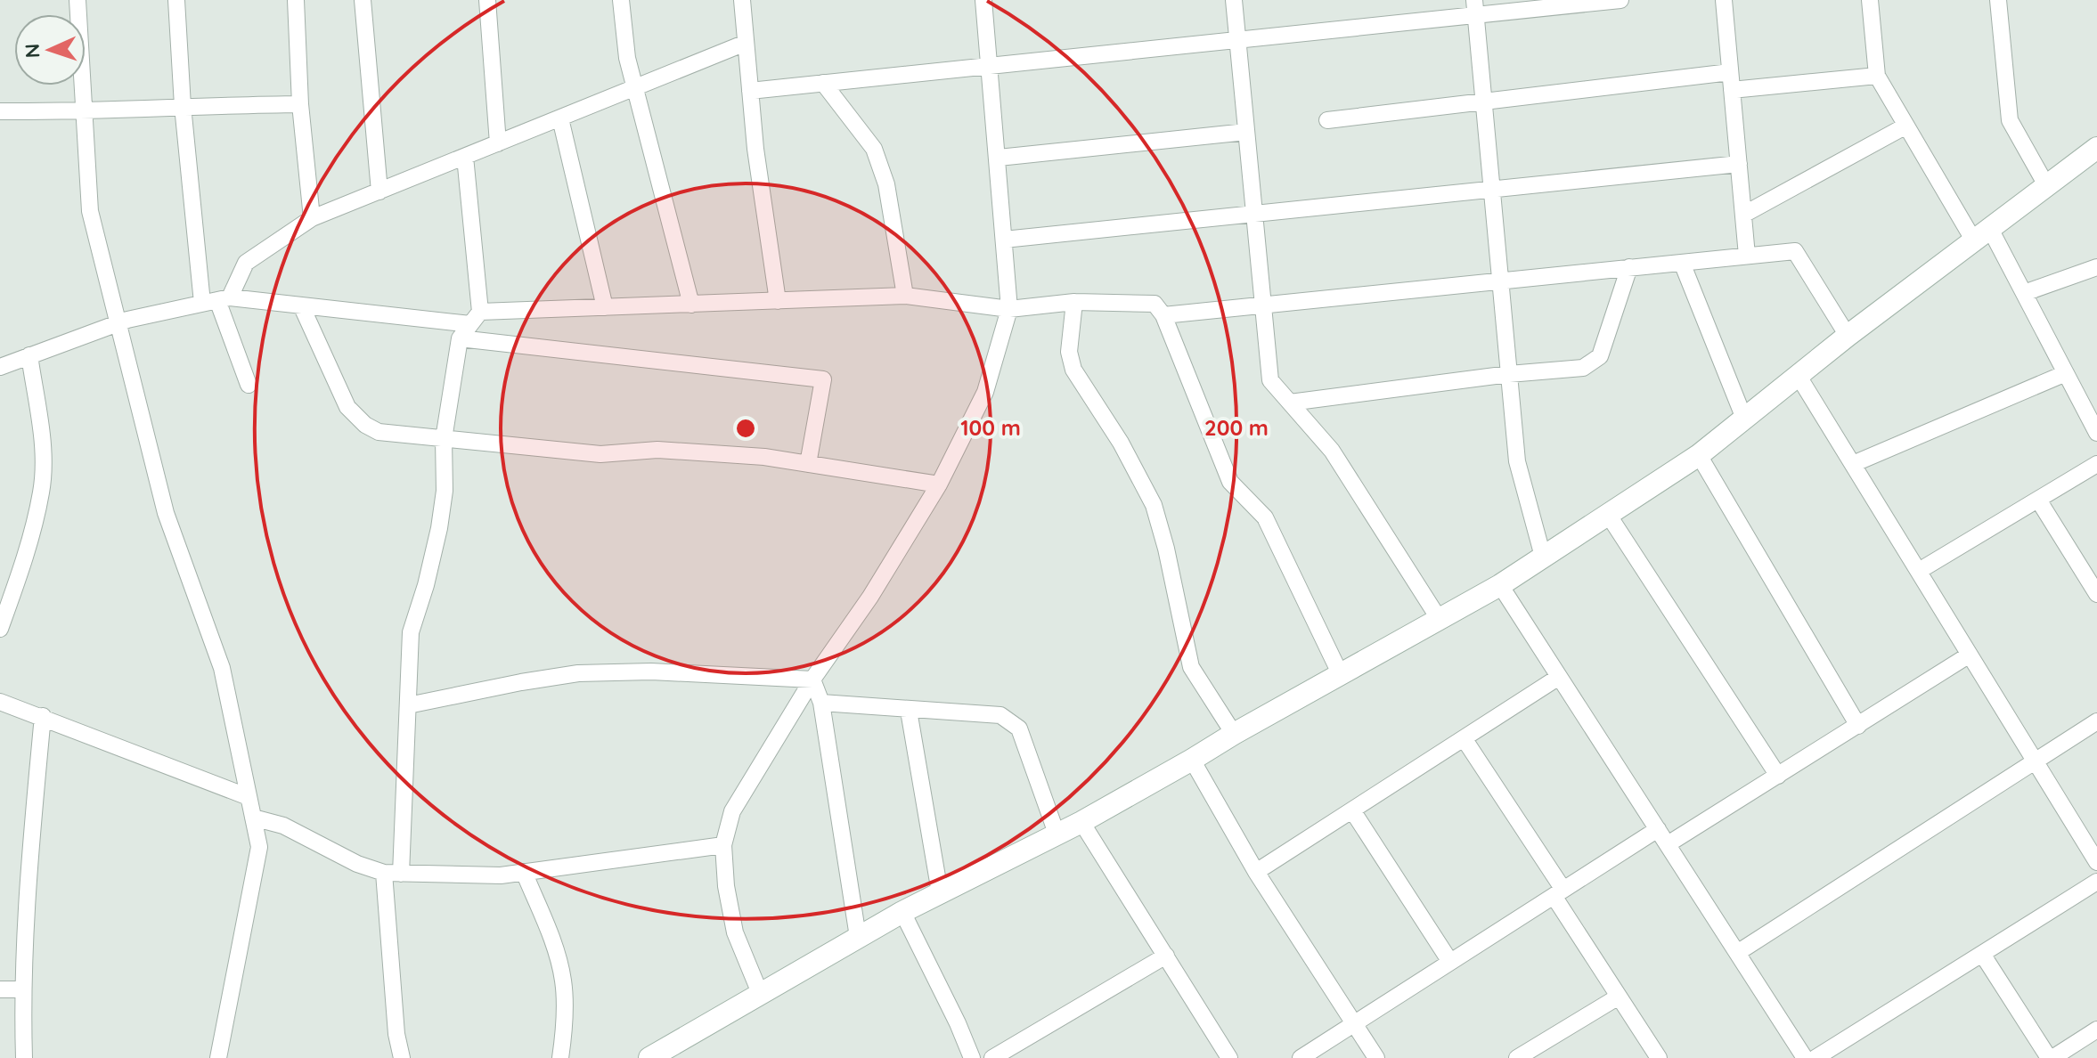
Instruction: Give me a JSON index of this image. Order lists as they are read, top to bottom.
{
  "north": "left",
  "rings": ["100 m", "200 m"]
}
